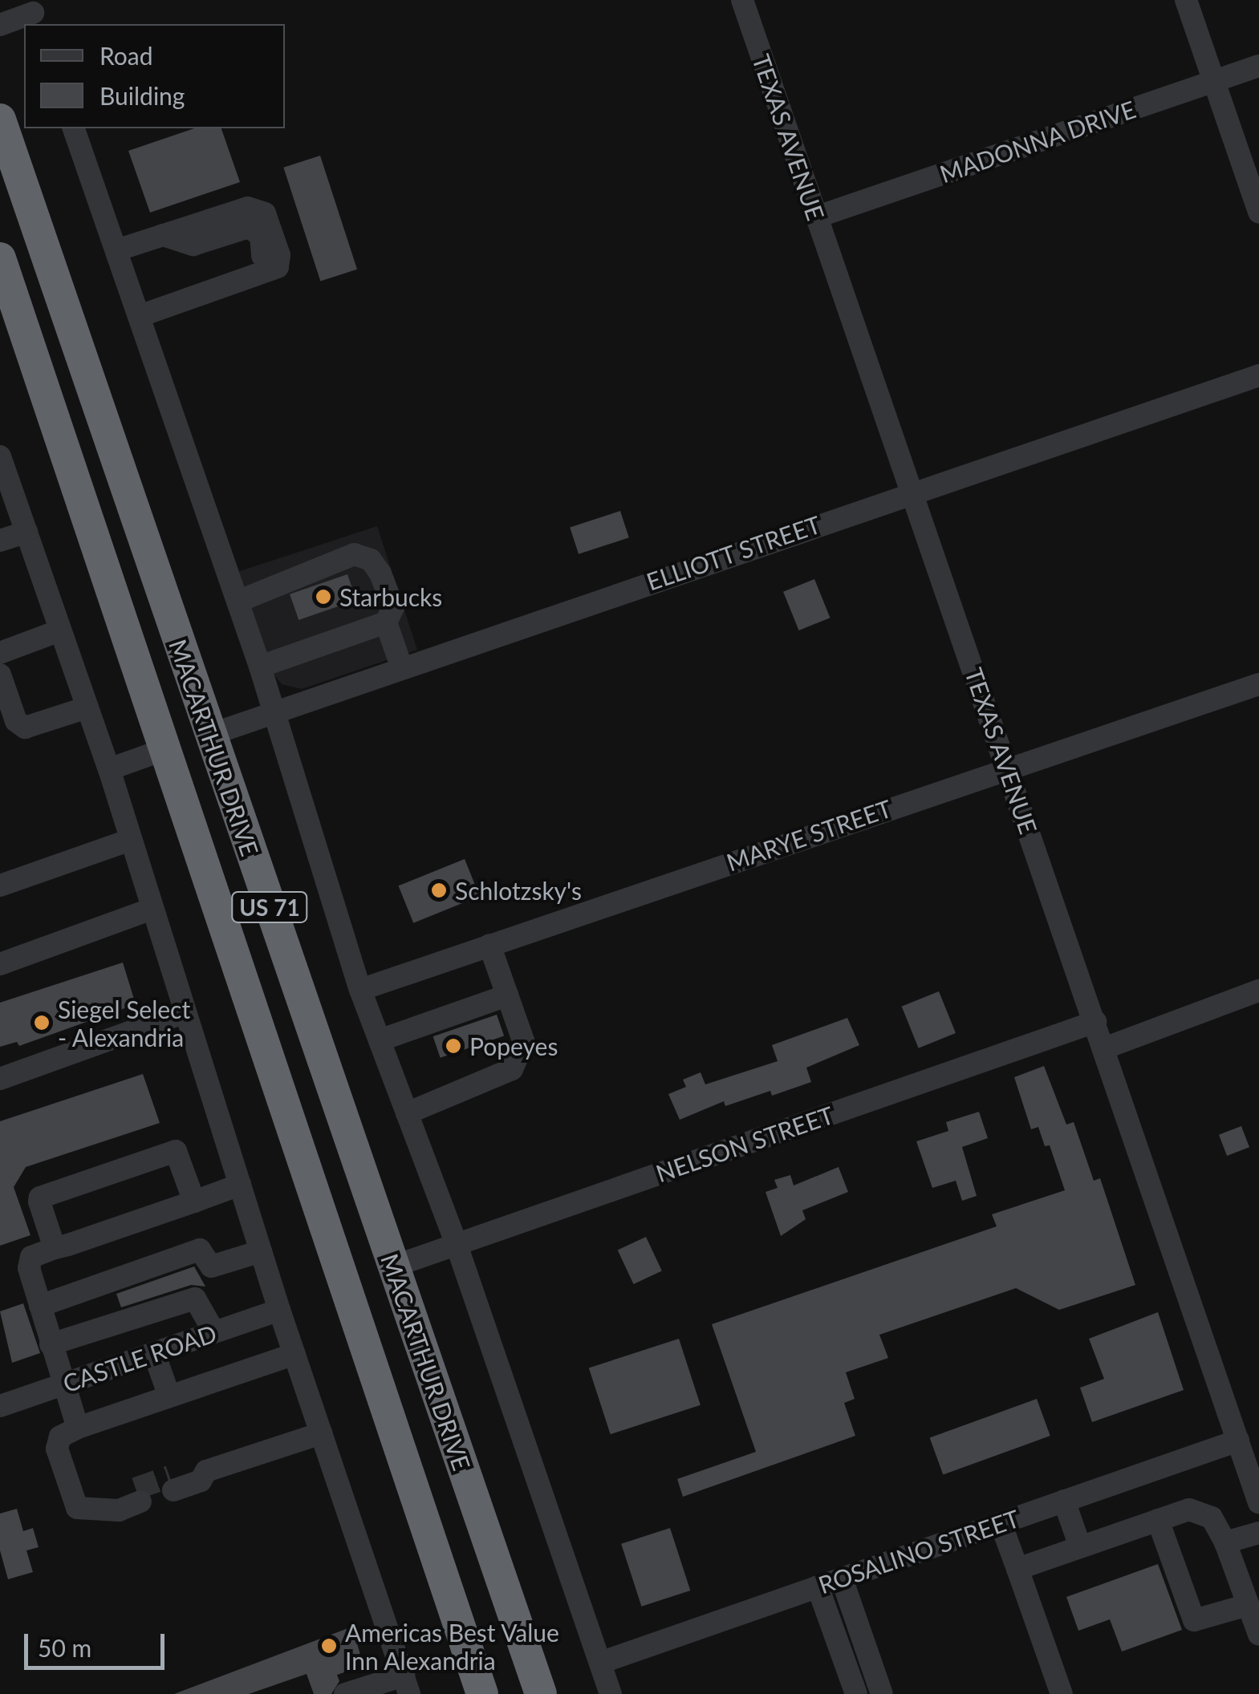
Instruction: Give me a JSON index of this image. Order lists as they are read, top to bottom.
{
  "streets": {
    "highway": ["MACARTHUR DRIVE", "US 71"],
    "street": [
      "TEXAS AVENUE",
      "MADONNA DRIVE",
      "ELLIOTT STREET",
      "MARYE STREET",
      "NELSON STREET",
      "CASTLE ROAD",
      "ROSALINO STREET"
    ]
  },
  "crossings": [
    ["TEXAS AVENUE", "MADONNA DRIVE"],
    ["TEXAS AVENUE", "ELLIOTT STREET"],
    ["TEXAS AVENUE", "MARYE STREET"],
    ["TEXAS AVENUE", "NELSON STREET"],
    ["TEXAS AVENUE", "ROSALINO STREET"],
    ["ELLIOTT STREET", "MACARTHUR DRIVE"],
    ["MACARTHUR DRIVE", "NELSON STREET"]
  ],
  "places": [
    "Starbucks",
    "Schlotzsky's",
    "Siegel Select - Alexandria",
    "Popeyes",
    "Americas Best Value Inn Alexandria"
  ],
  "legend": ["Road", "Building"],
  "scale_bar": "50 m"
}
